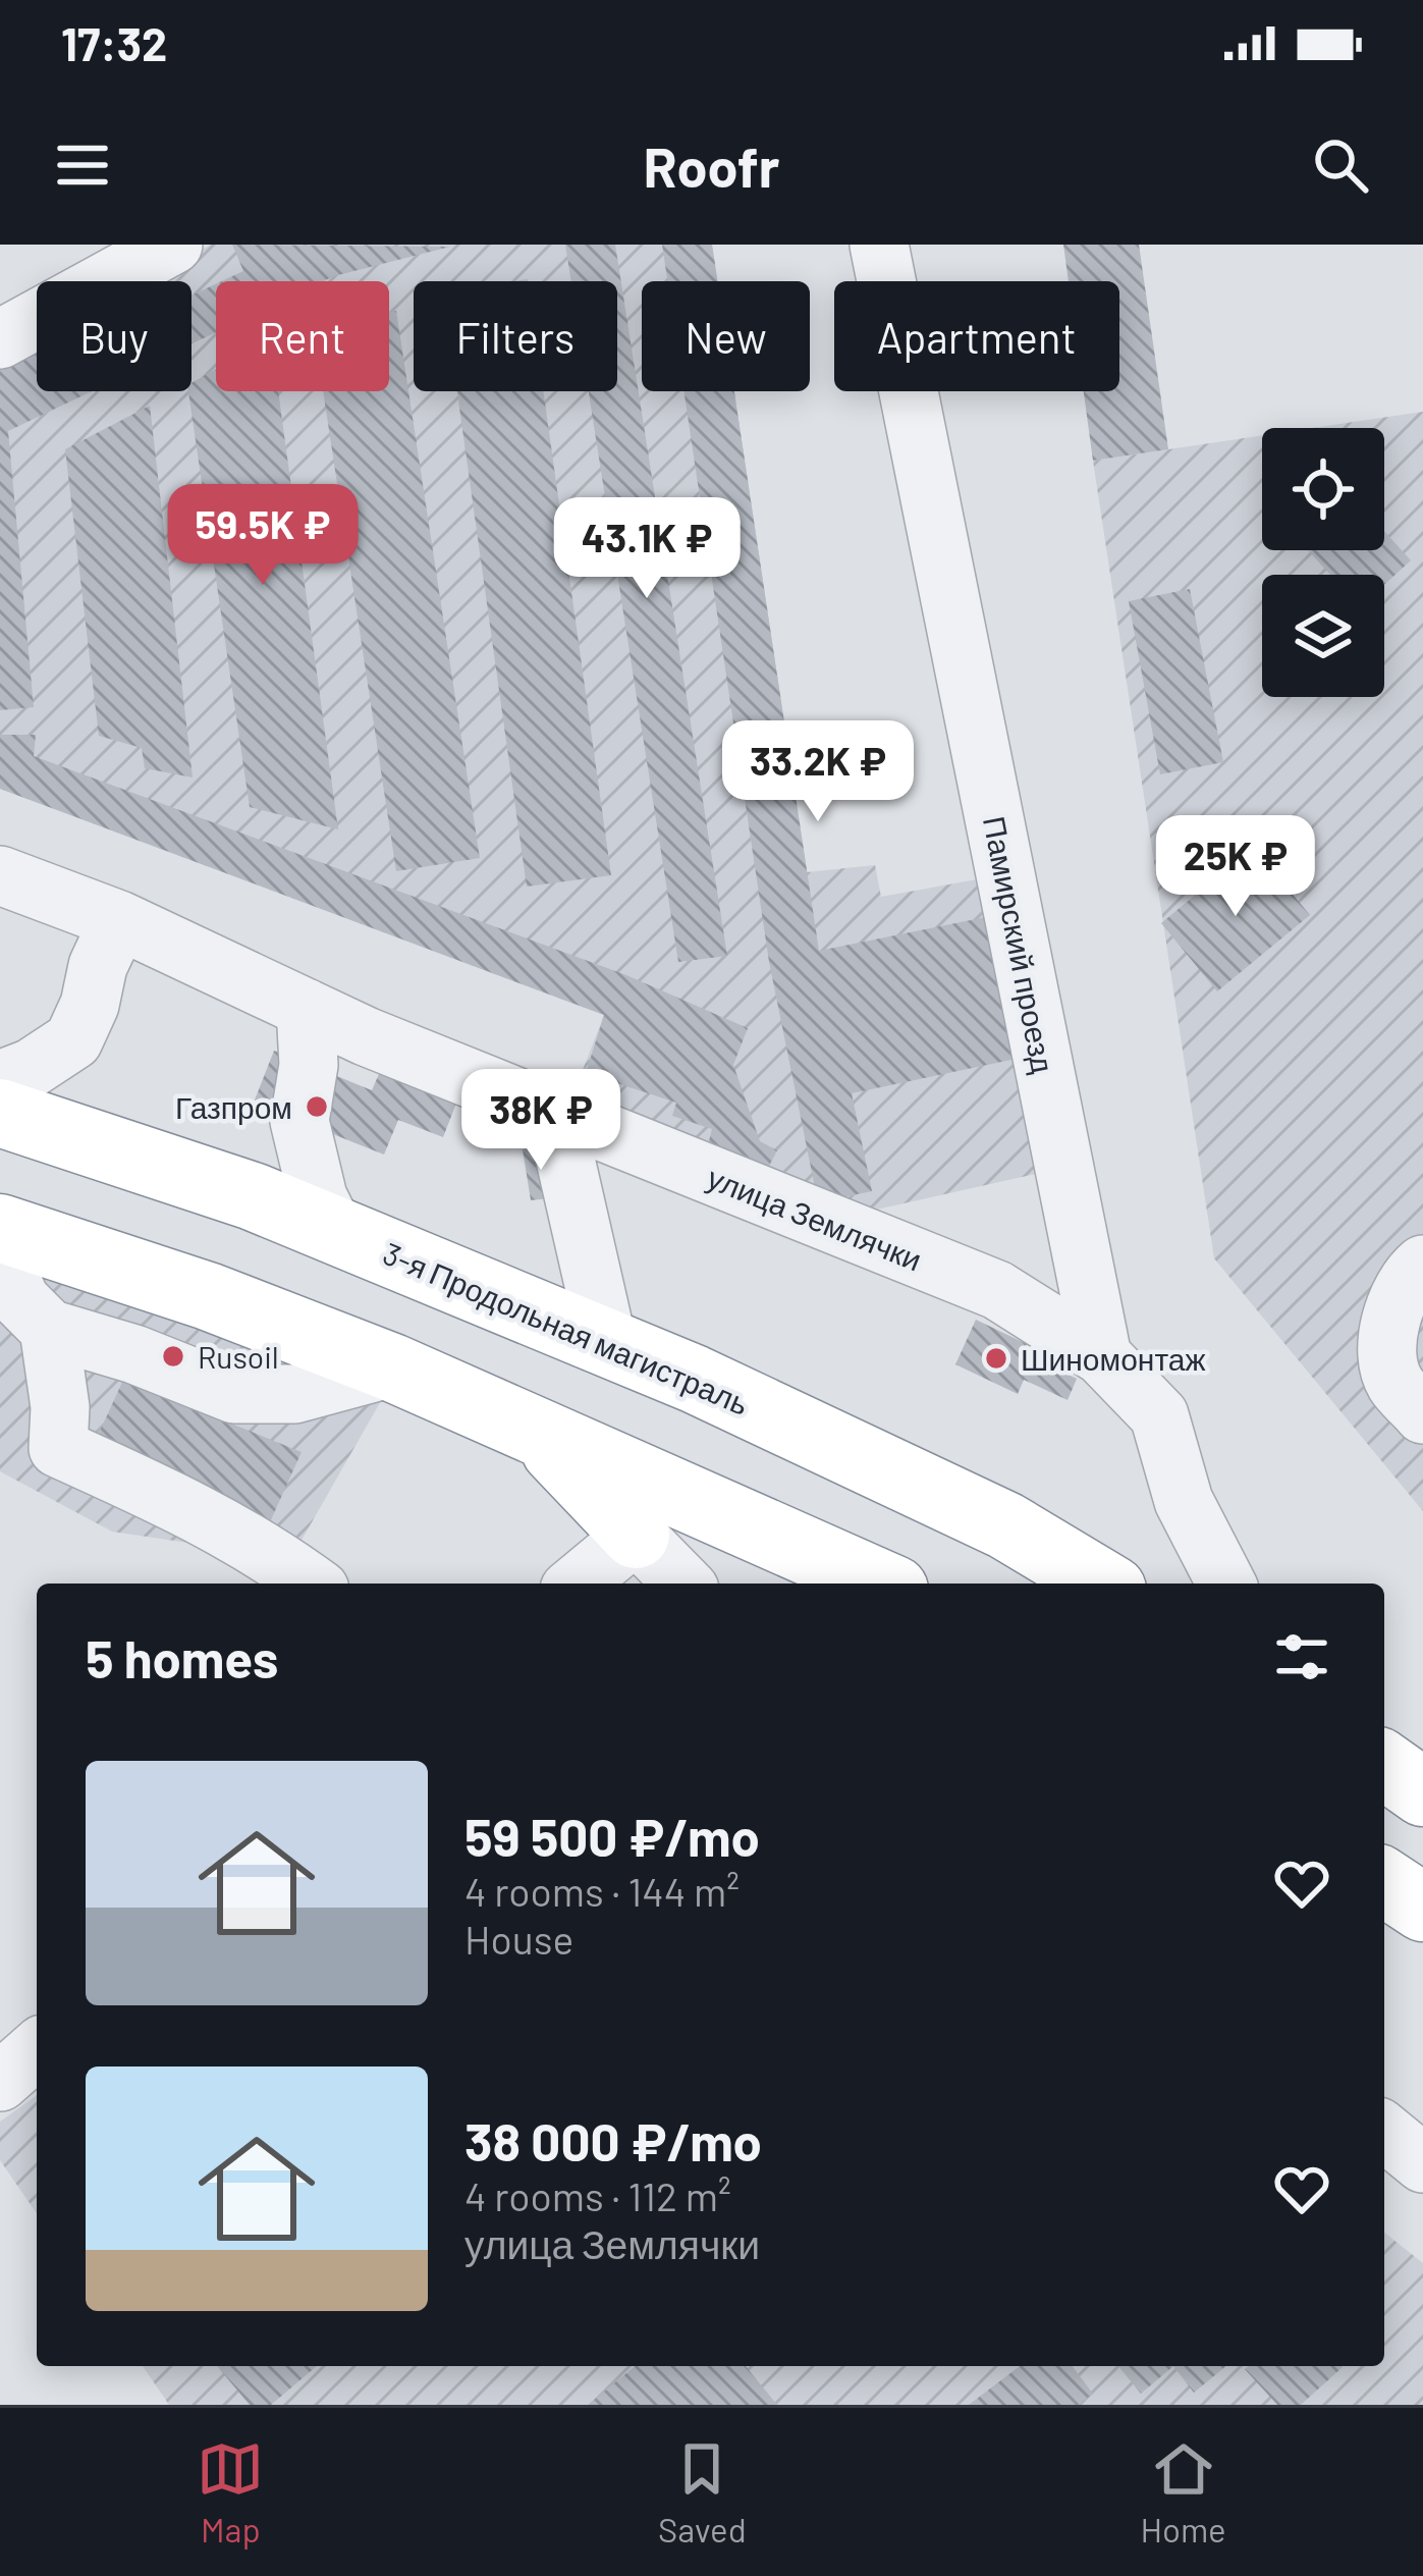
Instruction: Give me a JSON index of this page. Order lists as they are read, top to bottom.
{
  "streets": {
    "highway": ["3-я Продольная магистраль"],
    "street": ["Памирский проезд", "улица Землячки"]
  },
  "crossings": [
    ["Памирский проезд", "улица Землячки"]
  ],
  "places": ["Газпром", "Rusoil", "Шиномонтаж"],
  "page": {
    "status": "17:32",
    "header": "Roofr",
    "chip": [
      "Buy",
      "Rent",
      "Filters",
      "New",
      "Apartment"
    ],
    "price": [
      "59.5K ₽",
      "43.1K ₽",
      "33.2K ₽",
      "25K ₽",
      "38K ₽"
    ],
    "heading": "5 homes",
    "list": [
      {
        "name": "59 500 ₽/mo",
        "note": "4 rooms · 144 m² · House"
      },
      {
        "name": "38 000 ₽/mo",
        "note": "4 rooms · 112 m² · улица Землячки"
      }
    ],
    "tabs": ["Map", "Saved", "Home"]
  }
}
